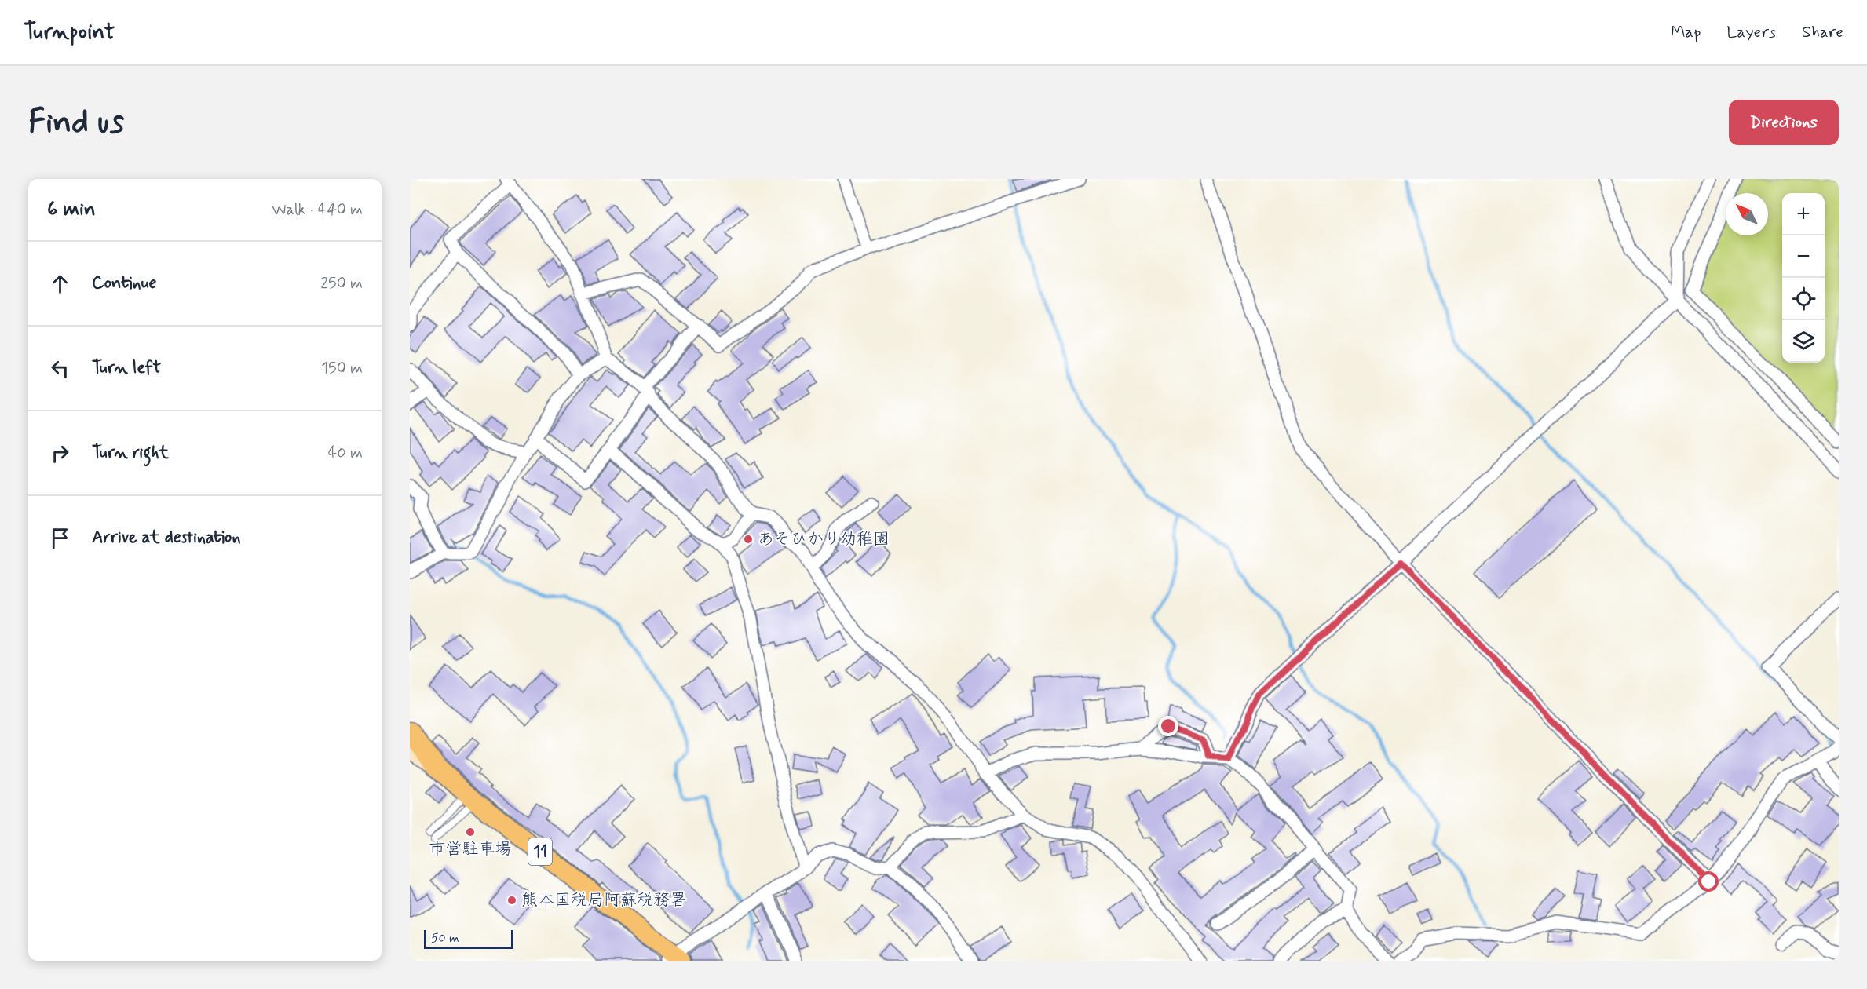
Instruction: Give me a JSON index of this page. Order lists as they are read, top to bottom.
{
  "streets": {
    "main road": ["11"]
  },
  "places": ["あそひかり幼稚園", "市営駐車場", "熊本国税局阿蘇税務署"],
  "scale_bar": "50 m",
  "north": "top left",
  "page": {
    "header": "Turnpoint",
    "nav": ["Map", "Layers", "Share"],
    "buttons": "Directions",
    "title": "Find us",
    "heading": ["6 min", "Walk · 440 m"],
    "map_buttons": ["+", "−"],
    "list": [
      ["Continue", "250 m"],
      ["Turn left", "150 m"],
      ["Turn right", "40 m"],
      "Arrive at destination"
    ],
    "scale": "50 m"
  }
}
